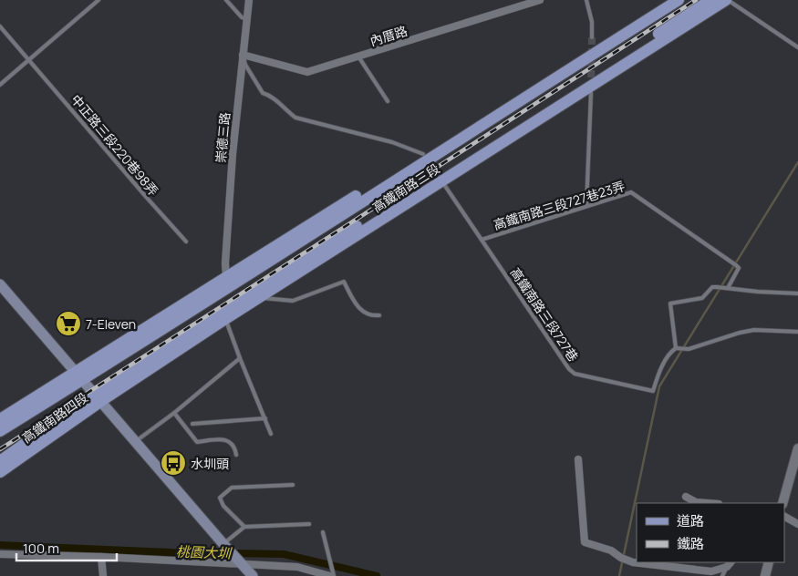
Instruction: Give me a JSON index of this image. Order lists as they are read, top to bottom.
{
  "streets": {
    "main road": ["高鐵南路三段", "高鐵南路四段"],
    "street": ["內厝路", "崇德三路"],
    "lane": ["中正路三段220巷98弄", "高鐵南路三段727巷23弄", "高鐵南路三段727巷"]
  },
  "crossings": [
    ["內厝路", "崇德三路"],
    ["崇德三路", "高鐵南路三段"],
    ["高鐵南路三段", "高鐵南路三段727巷"],
    ["高鐵南路三段", "高鐵南路四段"],
    ["高鐵南路三段727巷23弄", "高鐵南路三段727巷"]
  ],
  "water": ["桃園大圳"],
  "places": {
    "supermarket": ["7-Eleven"],
    "bus stop": ["水圳頭"]
  },
  "legend": ["道路", "鐵路"],
  "scale_bar": "100 m"
}
